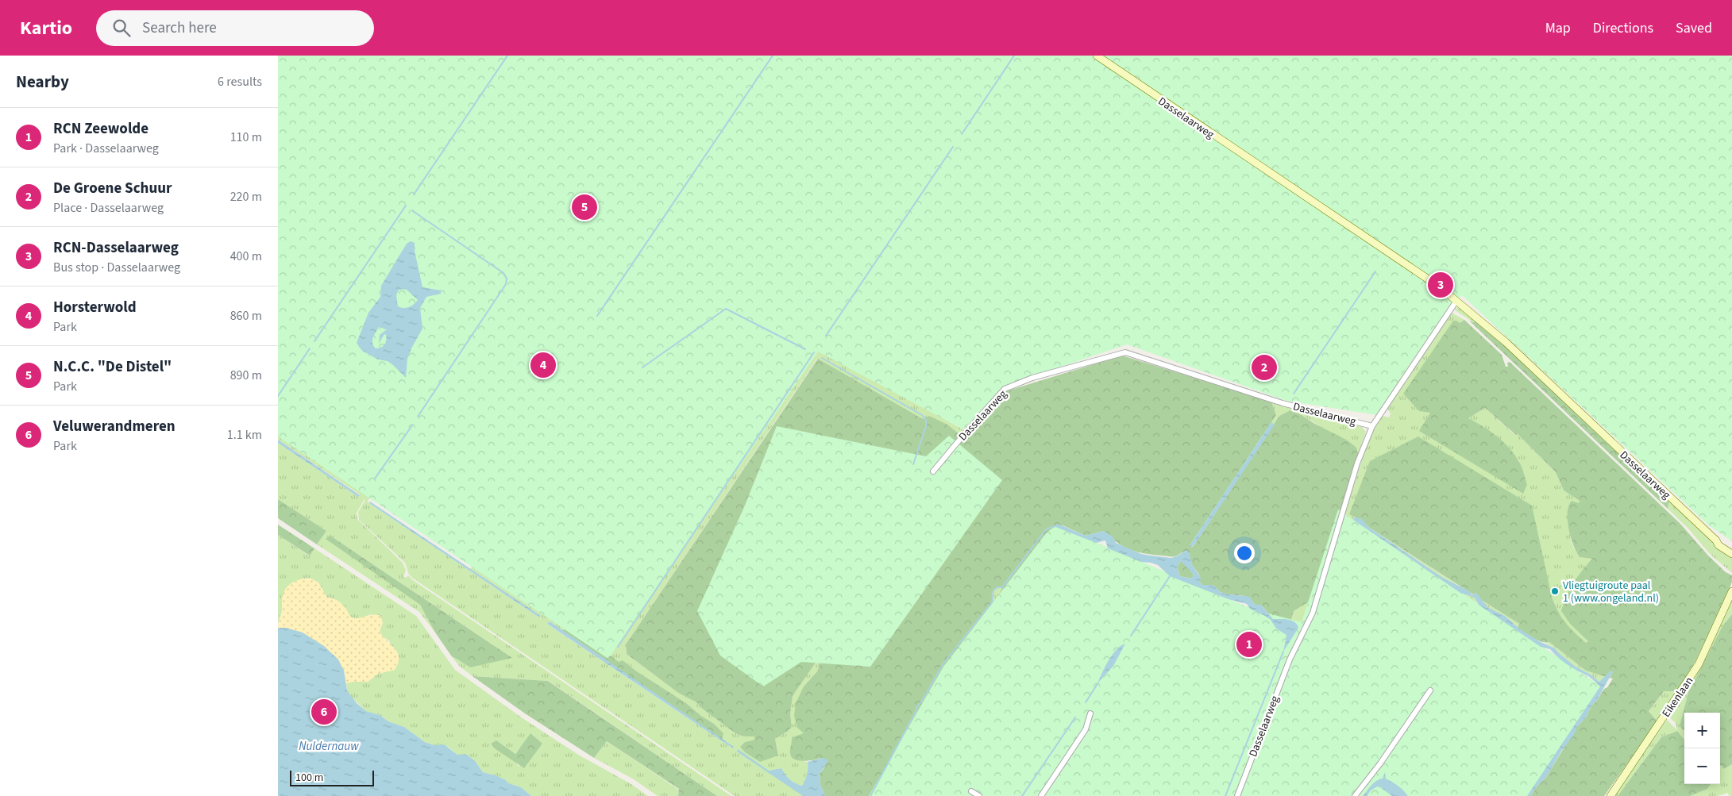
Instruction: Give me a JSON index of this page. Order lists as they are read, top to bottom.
{
  "streets": {
    "street": ["Dasselaarweg", "Eikenlaan"]
  },
  "water": ["Nuldernauw"],
  "places": ["Vliegtuigroute paal 1 (www.ongeland.nl)"],
  "scale_bar": "100 m",
  "page": {
    "header": "Kartio",
    "search": "Search here",
    "nav": ["Map", "Directions", "Saved"],
    "heading": ["Nearby", "6 results"],
    "list": [
      {
        "mark": "1",
        "name": "RCN Zeewolde",
        "note": "Park · Dasselaarweg",
        "value": "110 m"
      },
      {
        "mark": "2",
        "name": "De Groene Schuur",
        "note": "Place · Dasselaarweg",
        "value": "220 m"
      },
      {
        "mark": "3",
        "name": "RCN-Dasselaarweg",
        "note": "Bus stop · Dasselaarweg",
        "value": "400 m"
      },
      {
        "mark": "4",
        "name": "Horsterwold",
        "note": "Park",
        "value": "860 m"
      },
      {
        "mark": "5",
        "name": "N.C.C. \"De Distel\"",
        "note": "Park",
        "value": "890 m"
      },
      {
        "mark": "6",
        "name": "Veluwerandmeren",
        "note": "Park",
        "value": "1.1 km"
      }
    ],
    "pins": [
      "5",
      "3",
      "4",
      "2",
      "1",
      "6"
    ],
    "map_buttons": ["+", "−"],
    "scale": "100 m"
  }
}
